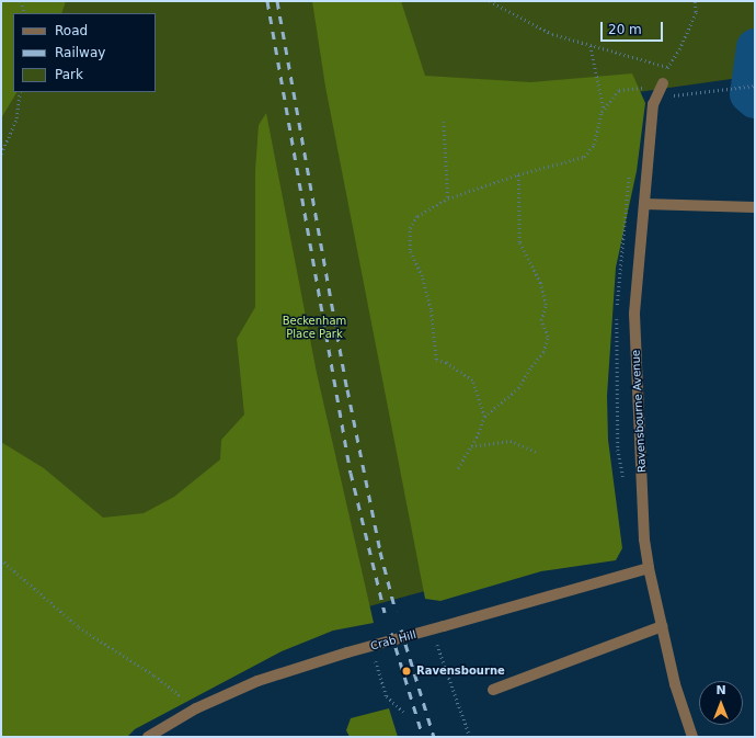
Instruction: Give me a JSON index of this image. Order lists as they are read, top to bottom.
{
  "streets": {
    "street": ["Ravensbourne Avenue", "Crab Hill"]
  },
  "crossings": [
    ["Ravensbourne Avenue", "Crab Hill"]
  ],
  "parks": ["Beckenham Place Park"],
  "places": ["Ravensbourne"],
  "legend": ["Road", "Railway", "Park"],
  "scale_bar": "20 m",
  "north": "top"
}
